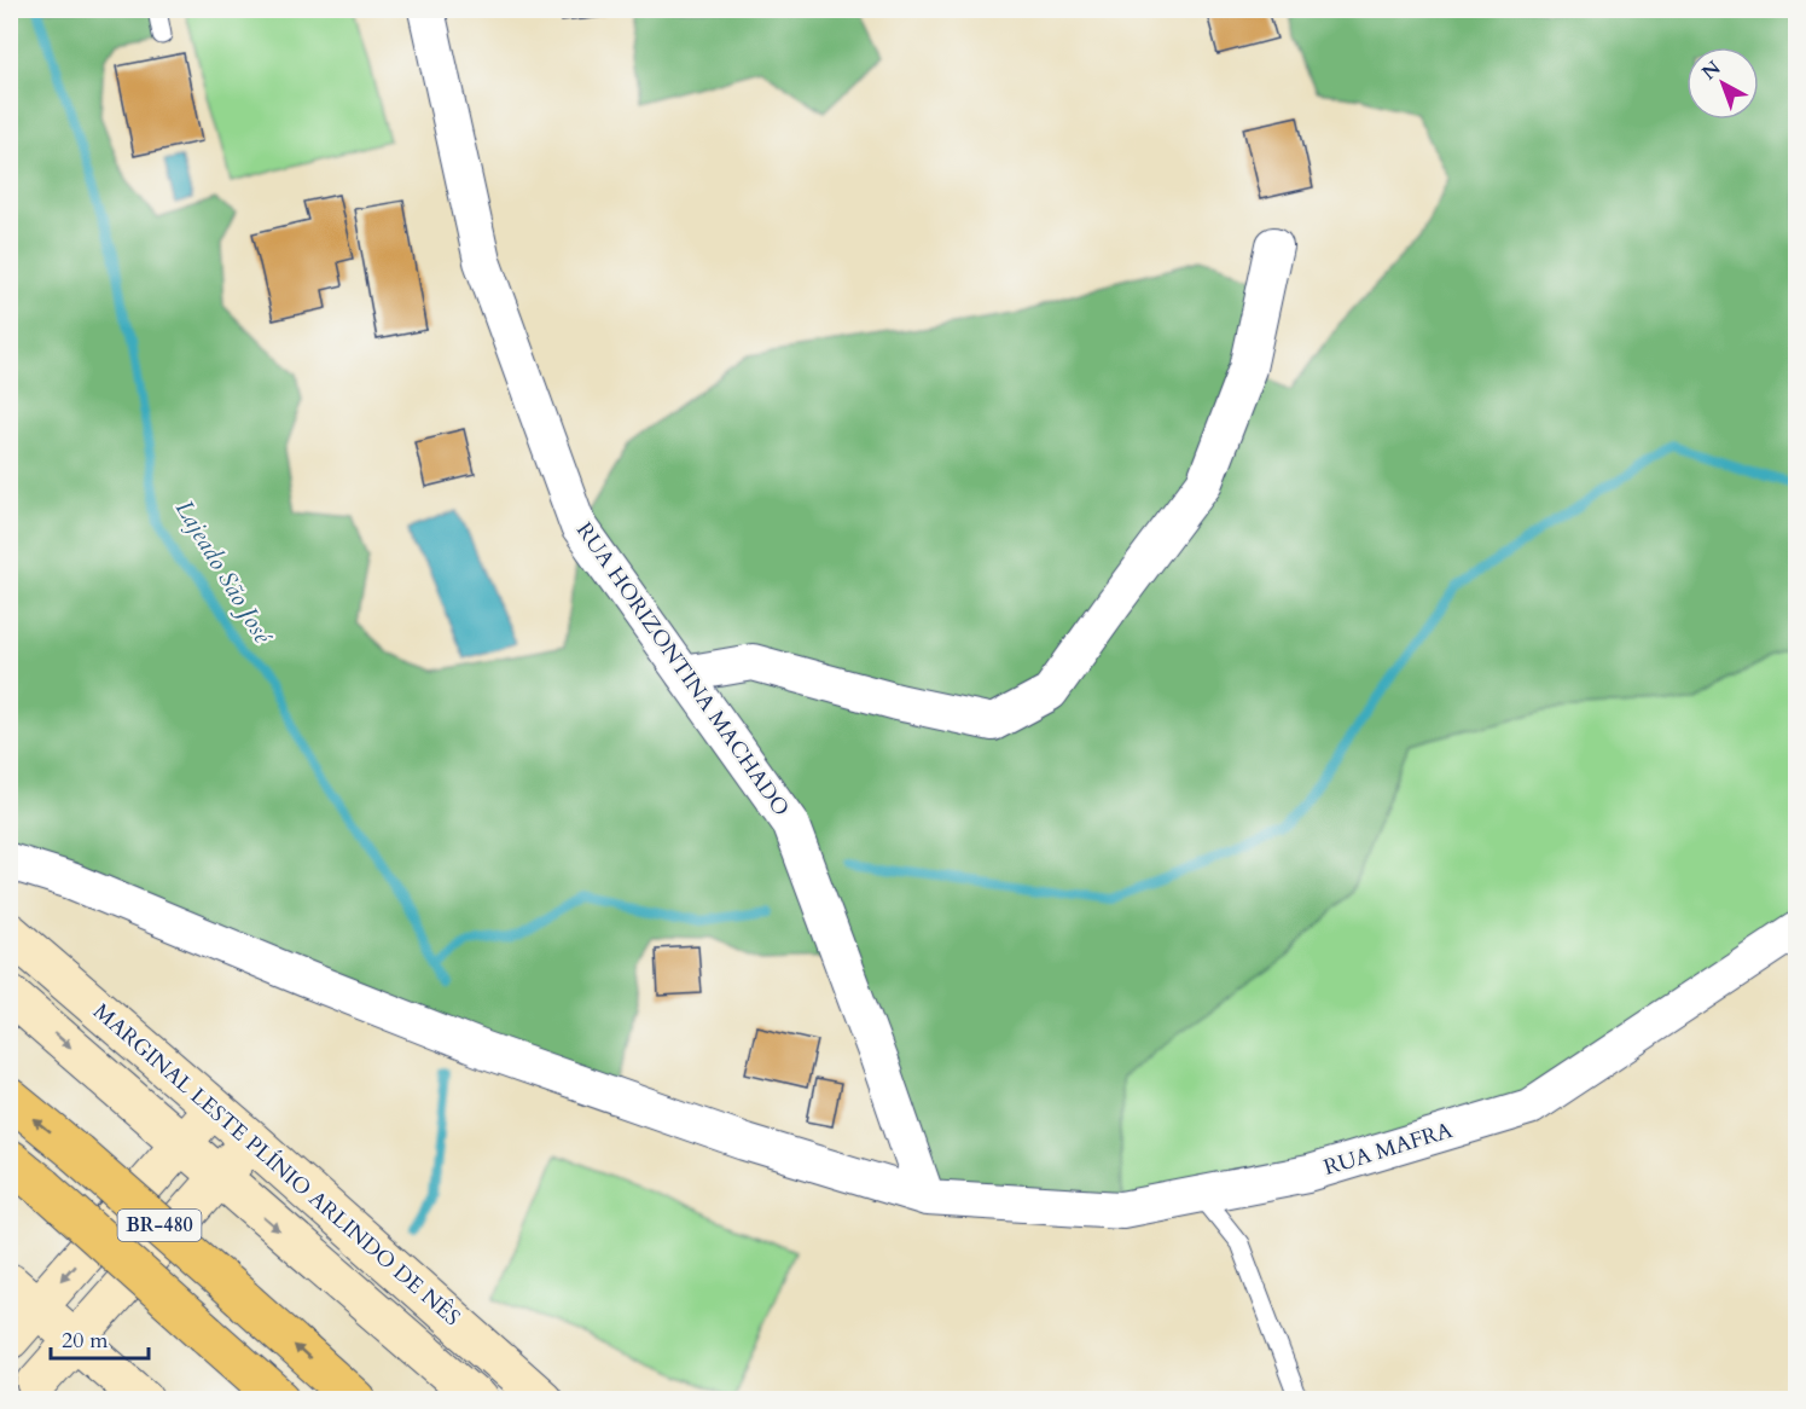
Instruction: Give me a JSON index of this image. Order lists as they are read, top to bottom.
{
  "streets": {
    "highway": ["BR-480"],
    "main road": ["MARGINAL LESTE PLÍNIO ARLINDO DE NÊS"],
    "street": ["RUA HORIZONTINA MACHADO", "RUA MAFRA"]
  },
  "crossings": [
    ["RUA HORIZONTINA MACHADO", "RUA MAFRA"]
  ],
  "water": ["Lajeado São José"],
  "scale_bar": "20 m",
  "north": "top left"
}
